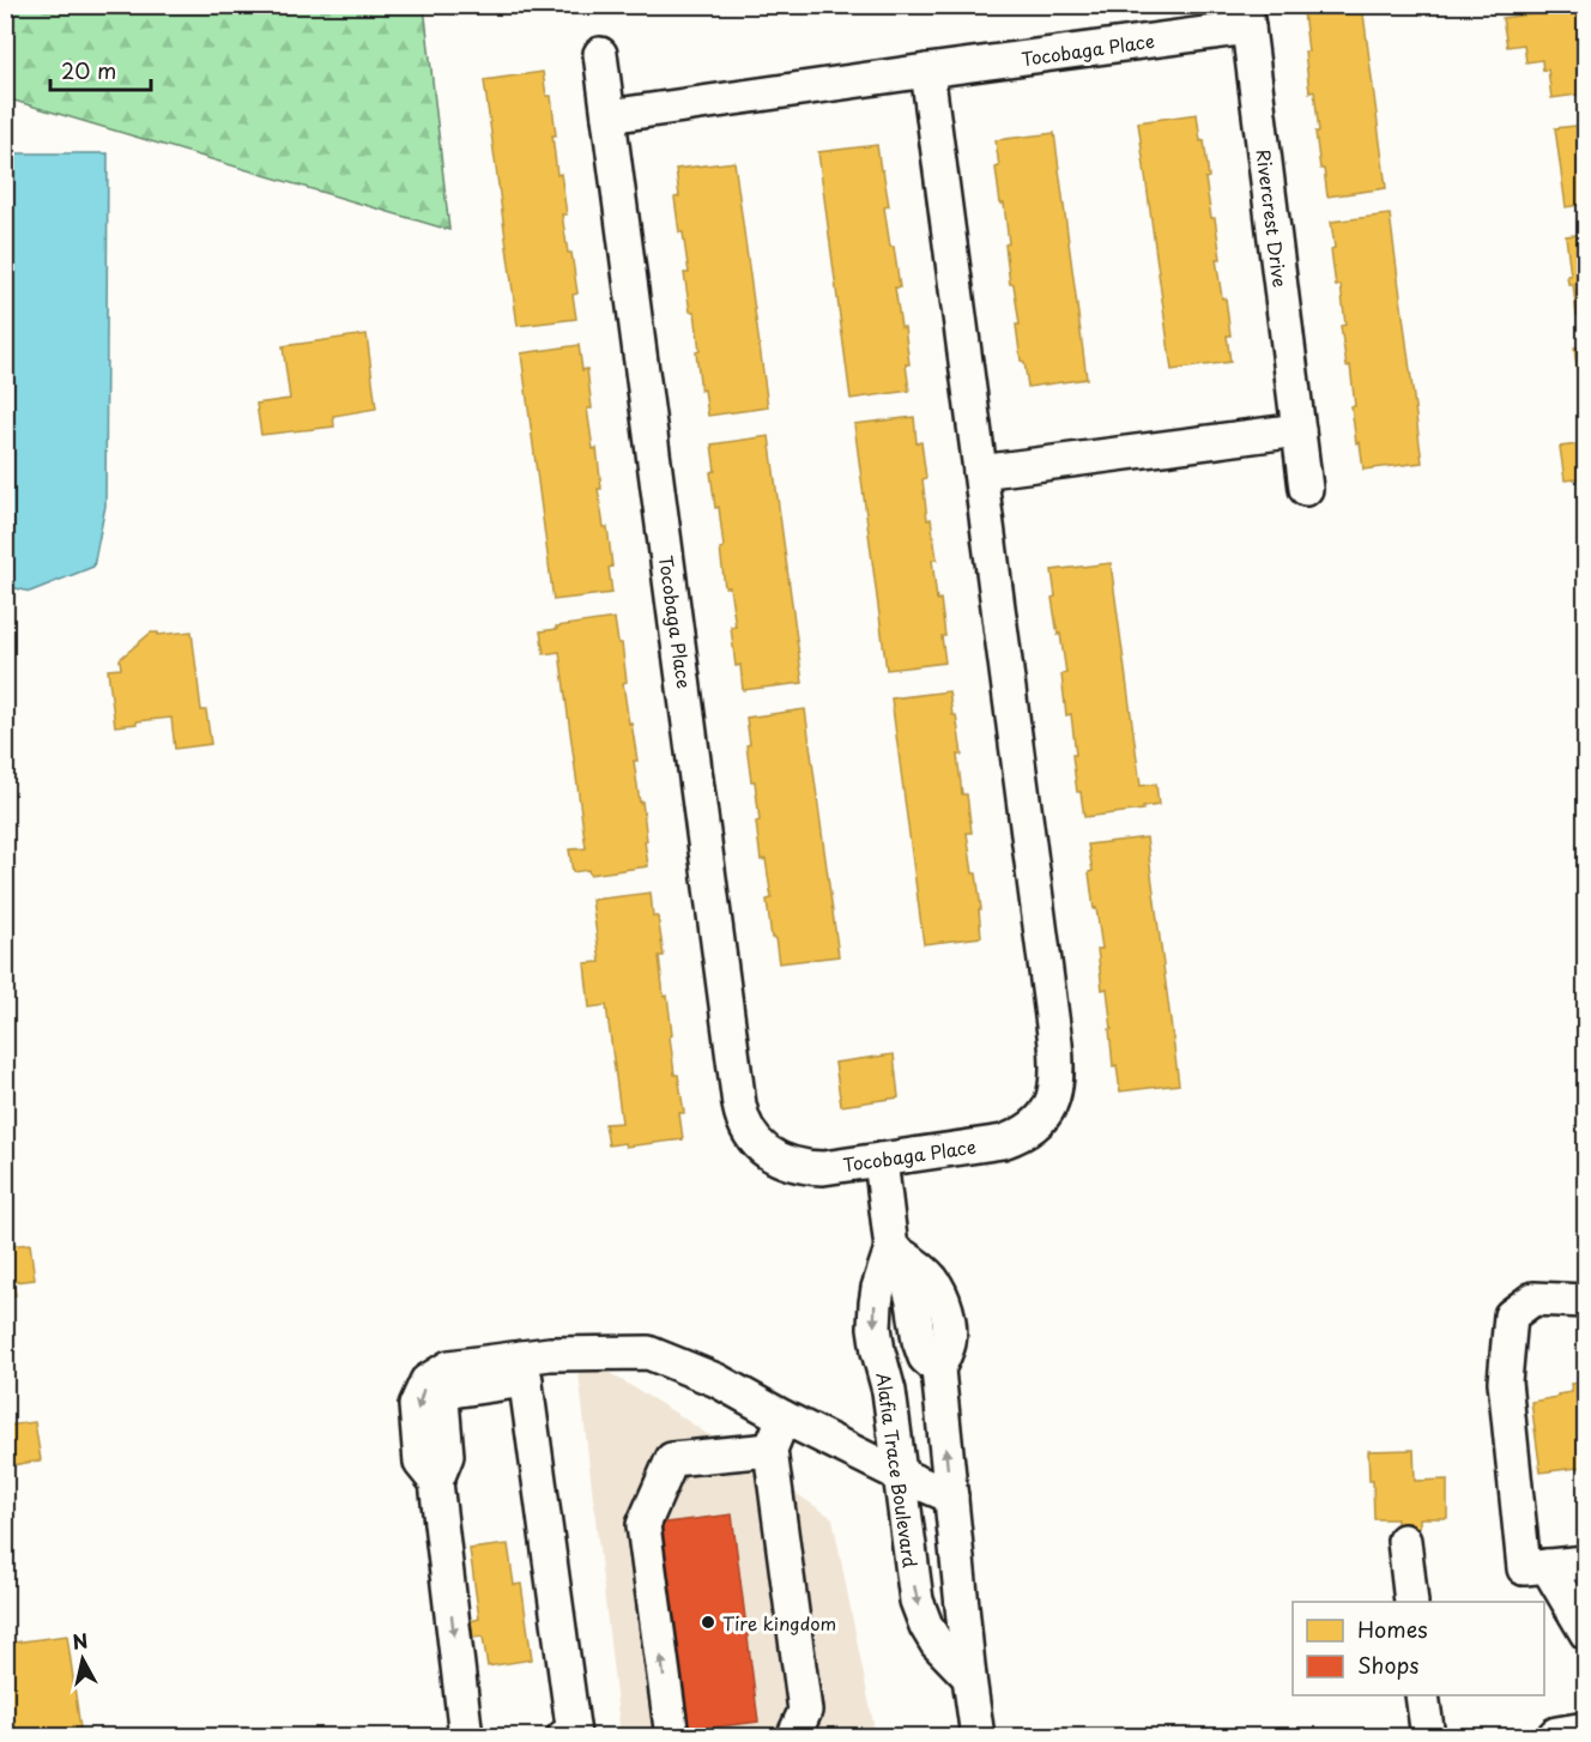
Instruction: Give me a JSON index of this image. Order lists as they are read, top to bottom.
{
  "streets": {
    "street": ["Tocobaga Place", "Rivercrest Drive", "Alafia Trace Boulevard"]
  },
  "crossings": [
    ["Tocobaga Place", "Rivercrest Drive"],
    ["Tocobaga Place", "Alafia Trace Boulevard"]
  ],
  "places": ["Tire kingdom"],
  "legend": ["Homes", "Shops"],
  "scale_bar": "20 m",
  "north": "top"
}
